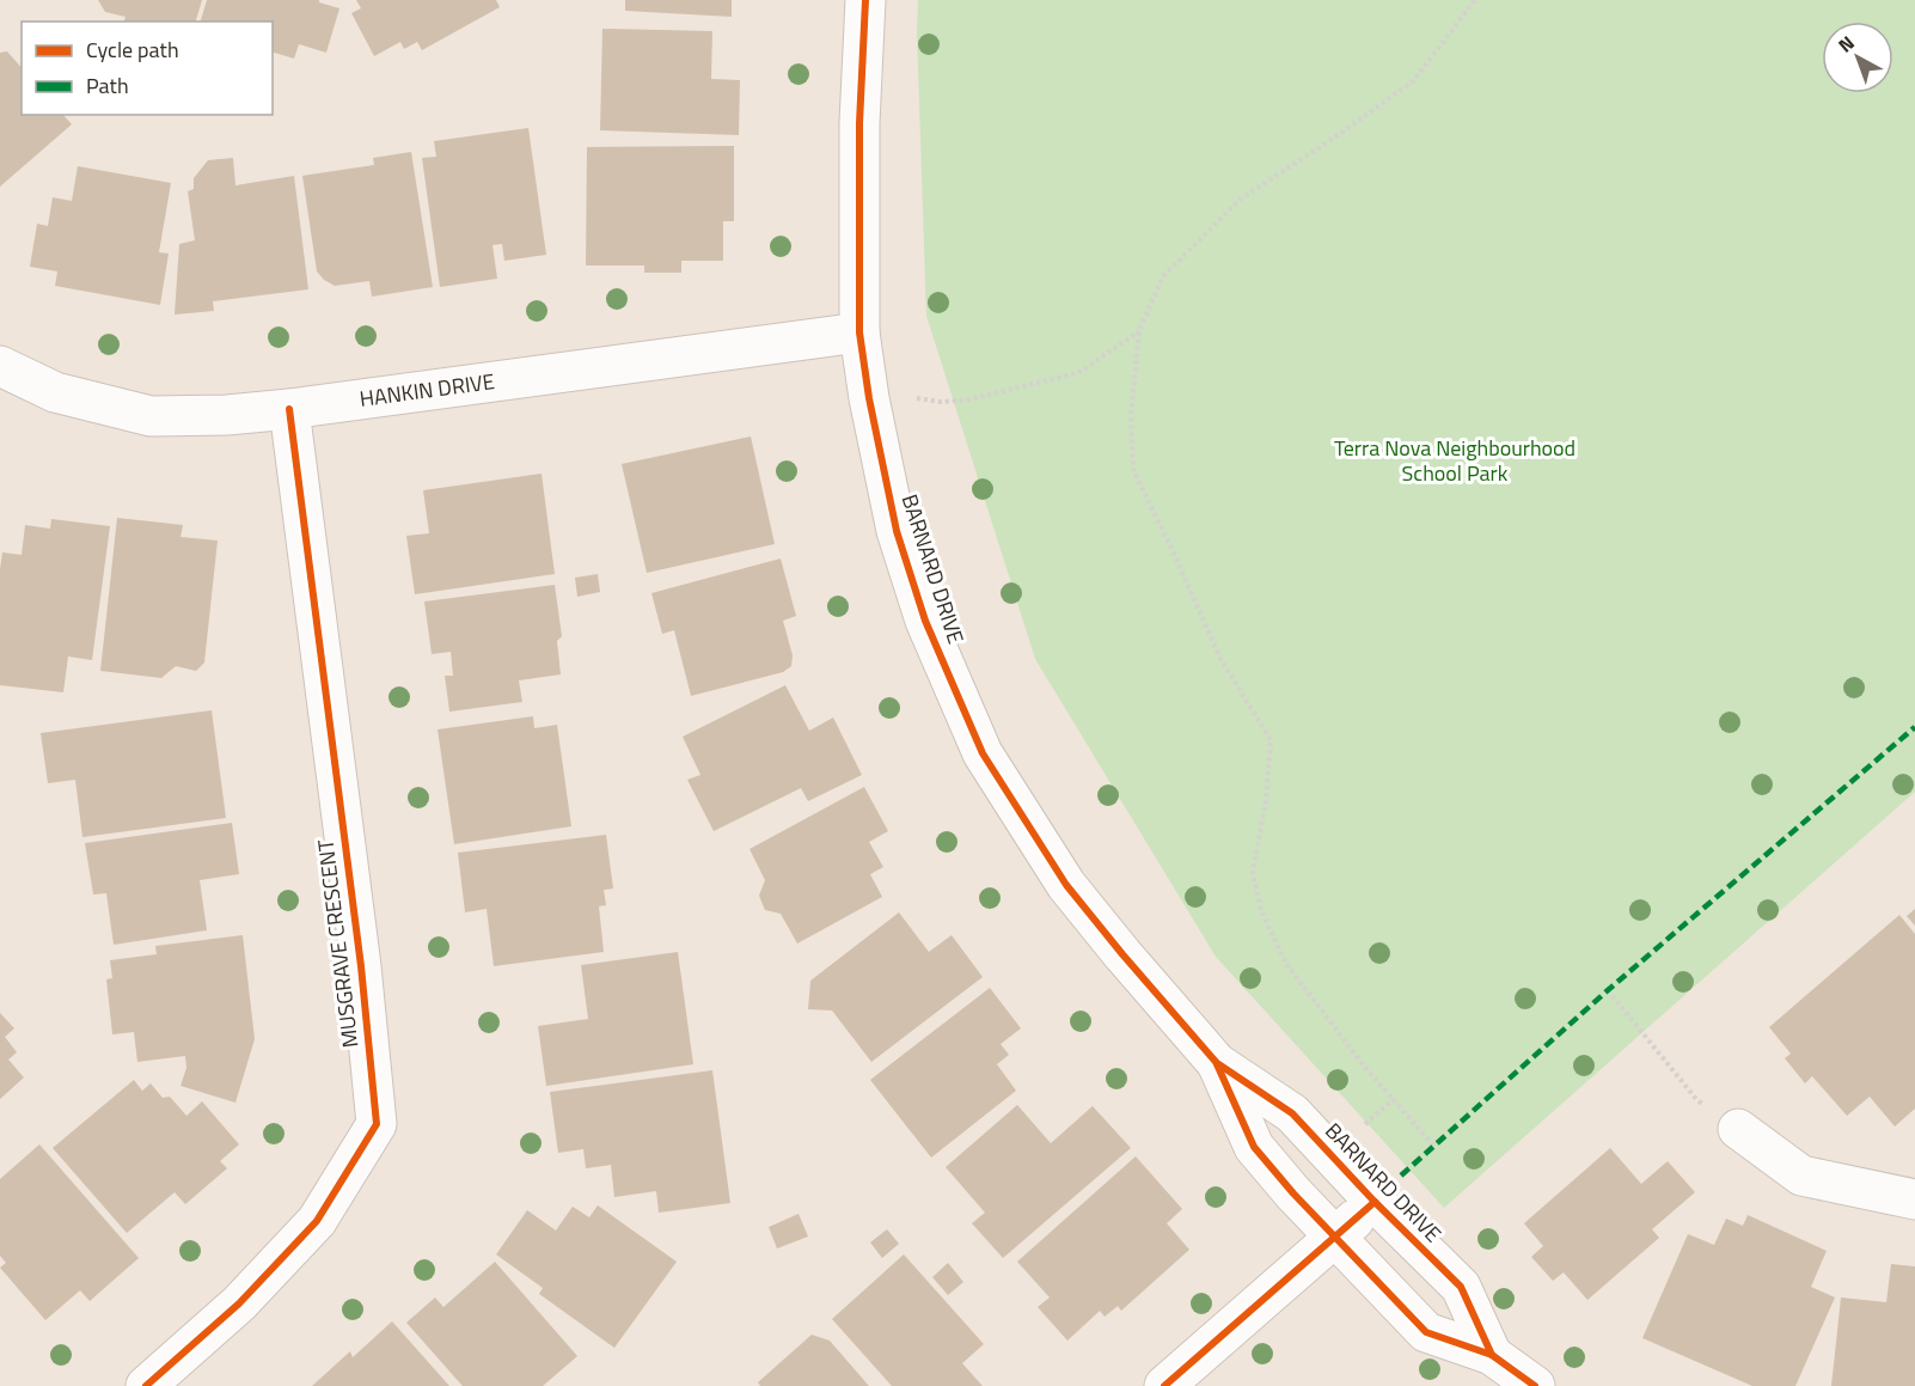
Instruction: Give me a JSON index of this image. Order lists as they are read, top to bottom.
{
  "streets": {
    "street": ["HANKIN DRIVE", "BARNARD DRIVE", "MUSGRAVE CRESCENT"]
  },
  "crossings": [
    ["HANKIN DRIVE", "BARNARD DRIVE"],
    ["HANKIN DRIVE", "MUSGRAVE CRESCENT"]
  ],
  "parks": ["Terra Nova Neighbourhood School Park"],
  "legend": ["Cycle path", "Path"],
  "north": "top left"
}
